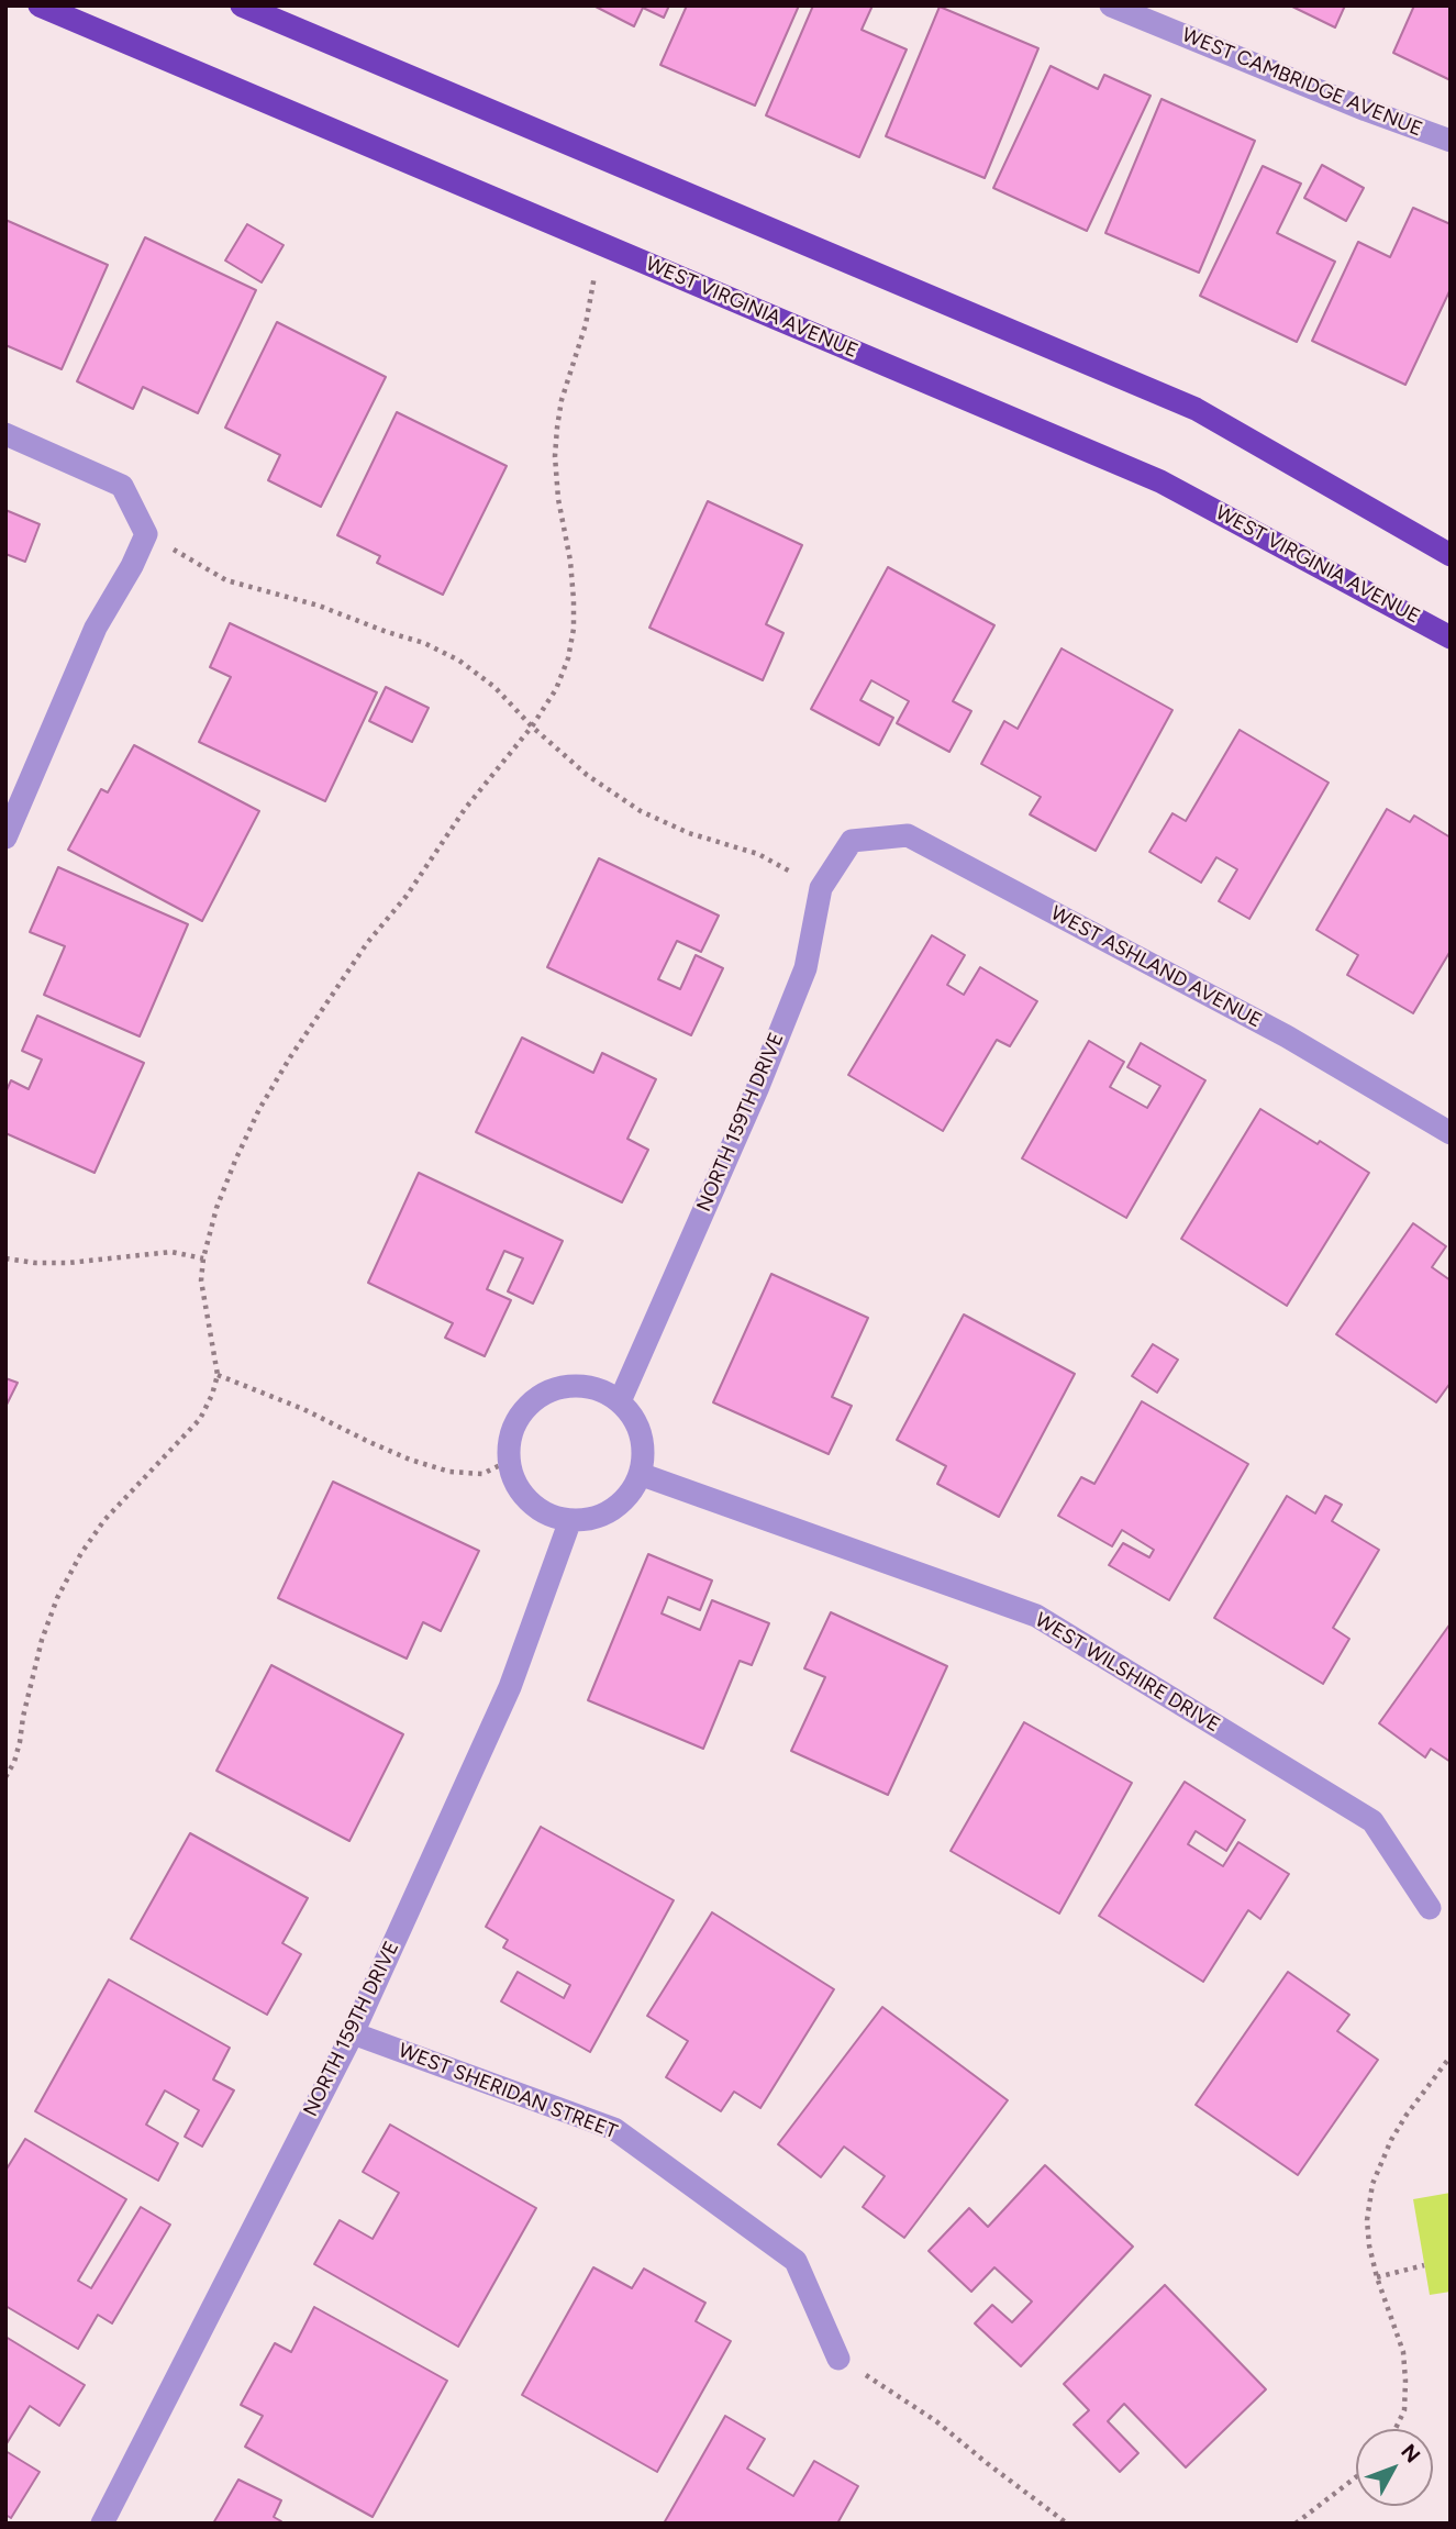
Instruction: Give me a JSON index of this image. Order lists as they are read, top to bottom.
{
  "streets": {
    "main road": ["WEST VIRGINIA AVENUE"],
    "street": [
      "WEST CAMBRIDGE AVENUE",
      "WEST ASHLAND AVENUE",
      "NORTH 159TH DRIVE",
      "WEST WILSHIRE DRIVE",
      "WEST SHERIDAN STREET"
    ]
  },
  "crossings": [
    ["WEST ASHLAND AVENUE", "NORTH 159TH DRIVE"],
    ["NORTH 159TH DRIVE", "WEST WILSHIRE DRIVE"],
    ["NORTH 159TH DRIVE", "WEST SHERIDAN STREET"]
  ],
  "north": "top right"
}
